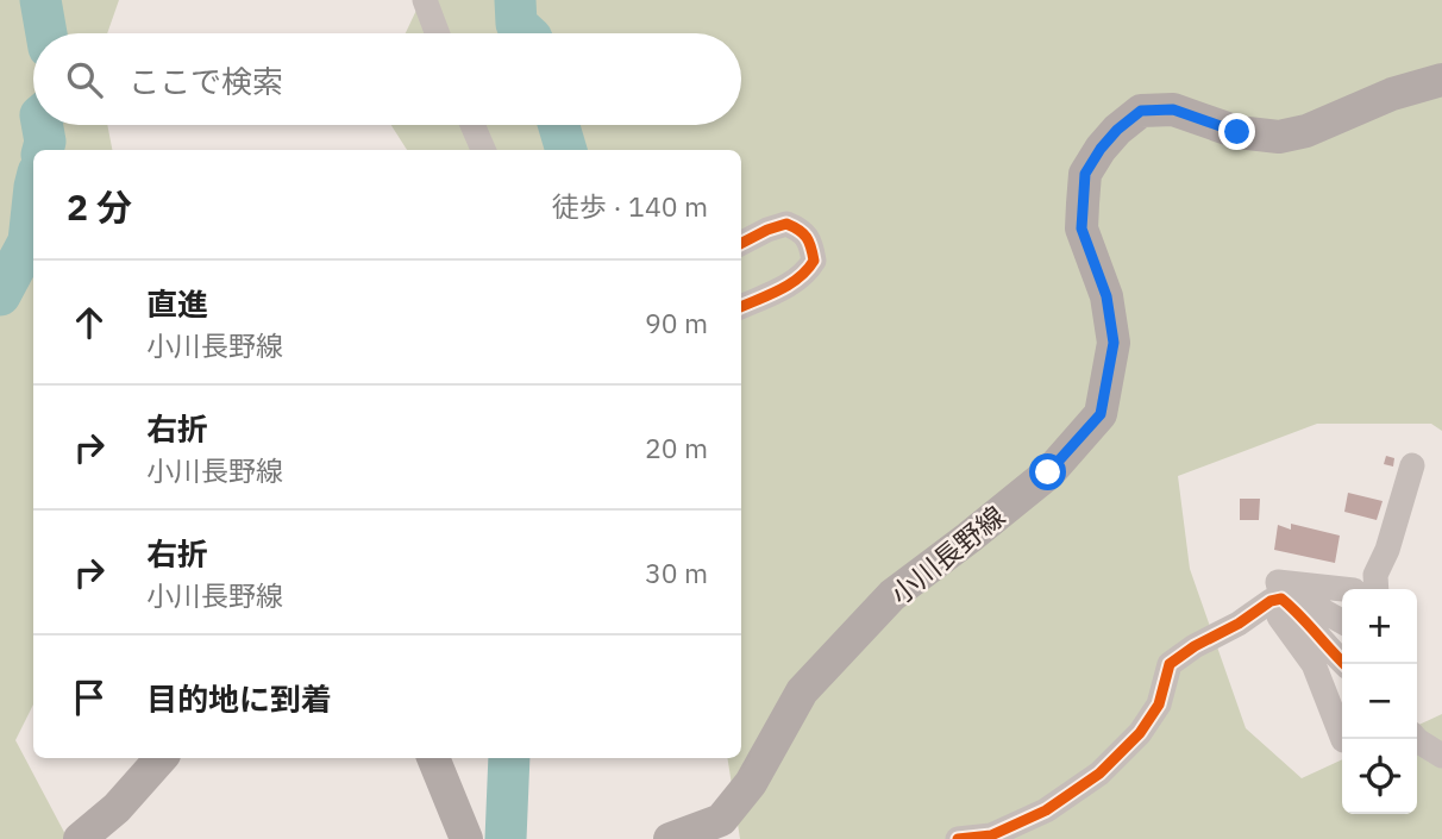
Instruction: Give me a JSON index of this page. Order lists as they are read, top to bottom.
{
  "streets": {
    "main road": ["小川長野線"]
  },
  "page": {
    "search": "ここで検索",
    "heading": ["2 分", "徒歩 · 140 m"],
    "list": [
      ["直進", "小川長野線", "90 m"],
      ["右折", "小川長野線", "20 m"],
      ["右折", "小川長野線", "30 m"],
      "目的地に到着"
    ],
    "map_buttons": ["+", "−"]
  }
}
